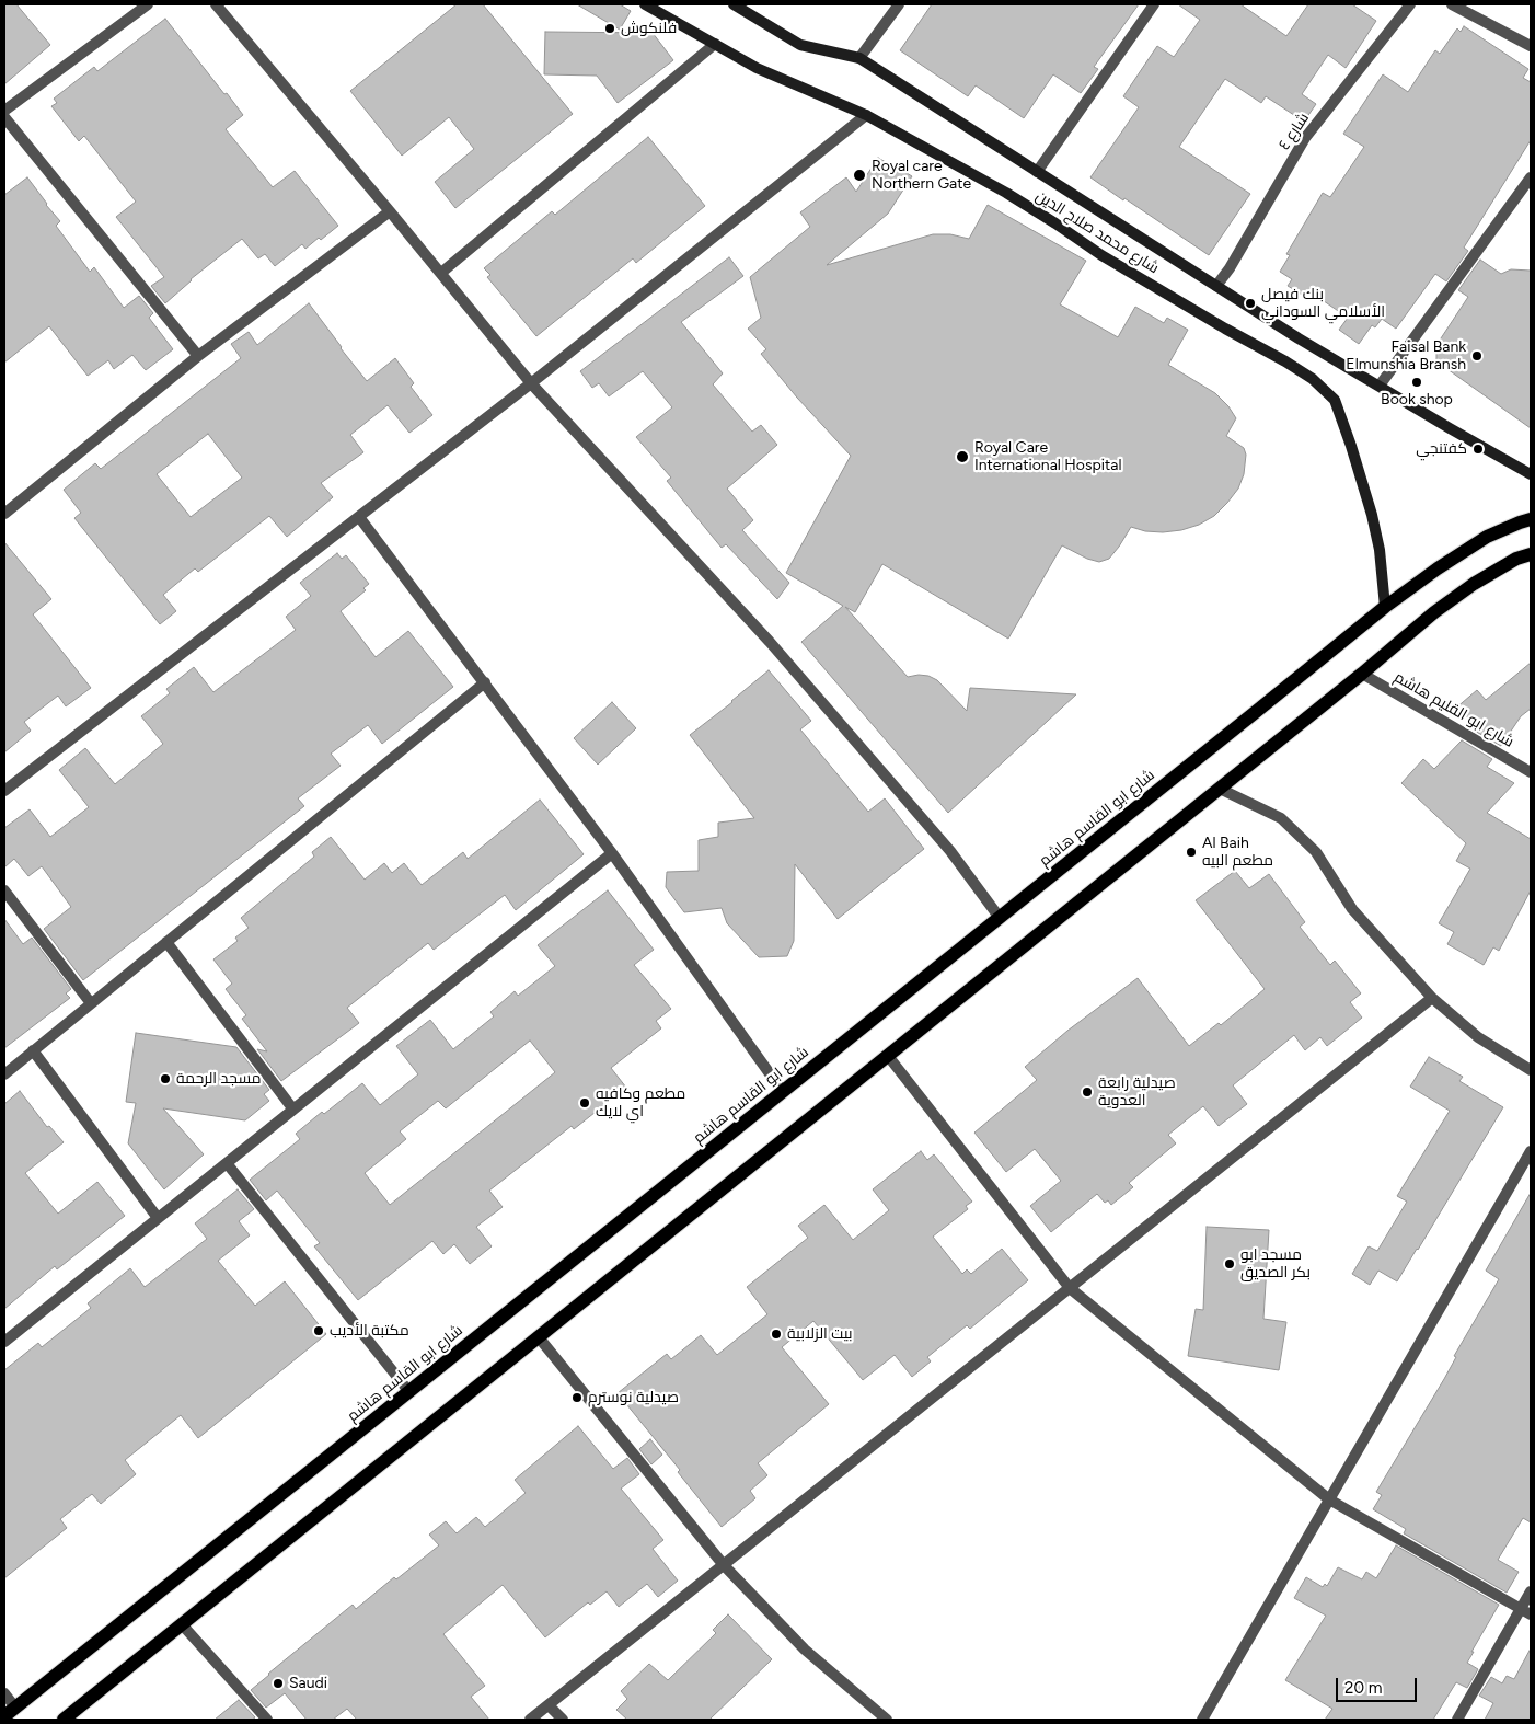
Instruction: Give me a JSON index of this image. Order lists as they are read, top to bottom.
{
  "streets": {
    "main road": ["شارع محمد صلاح الدين", "شارع ابو القاسم هاشم"],
    "street": ["شارع ٤", "شارع ابو القليم هاشم"]
  },
  "crossings": [
    ["شارع ٤", "شارع محمد صلاح الدين"],
    ["شارع محمد صلاح الدين", "شارع ابو القاسم هاشم"]
  ],
  "places": [
    "فلنكوش",
    "Royal care Northern Gate",
    "بنك فيصل الأسلامي السوداني",
    "Faisal Bank Elmunshia Bransh",
    "Book shop",
    "كفتنجي",
    "Royal Care International Hospital",
    "Al Baih مطعم البيه",
    "مسجد الرحمة",
    "صيدلية رابعة العدوية",
    "مطعم وكافيه اي لايك",
    "مسجد ابو بكر الصديق",
    "مكتبة الأديب",
    "بيت الزلابية",
    "صيدلية نوسترم",
    "Saudi"
  ],
  "scale_bar": "20 m"
}
